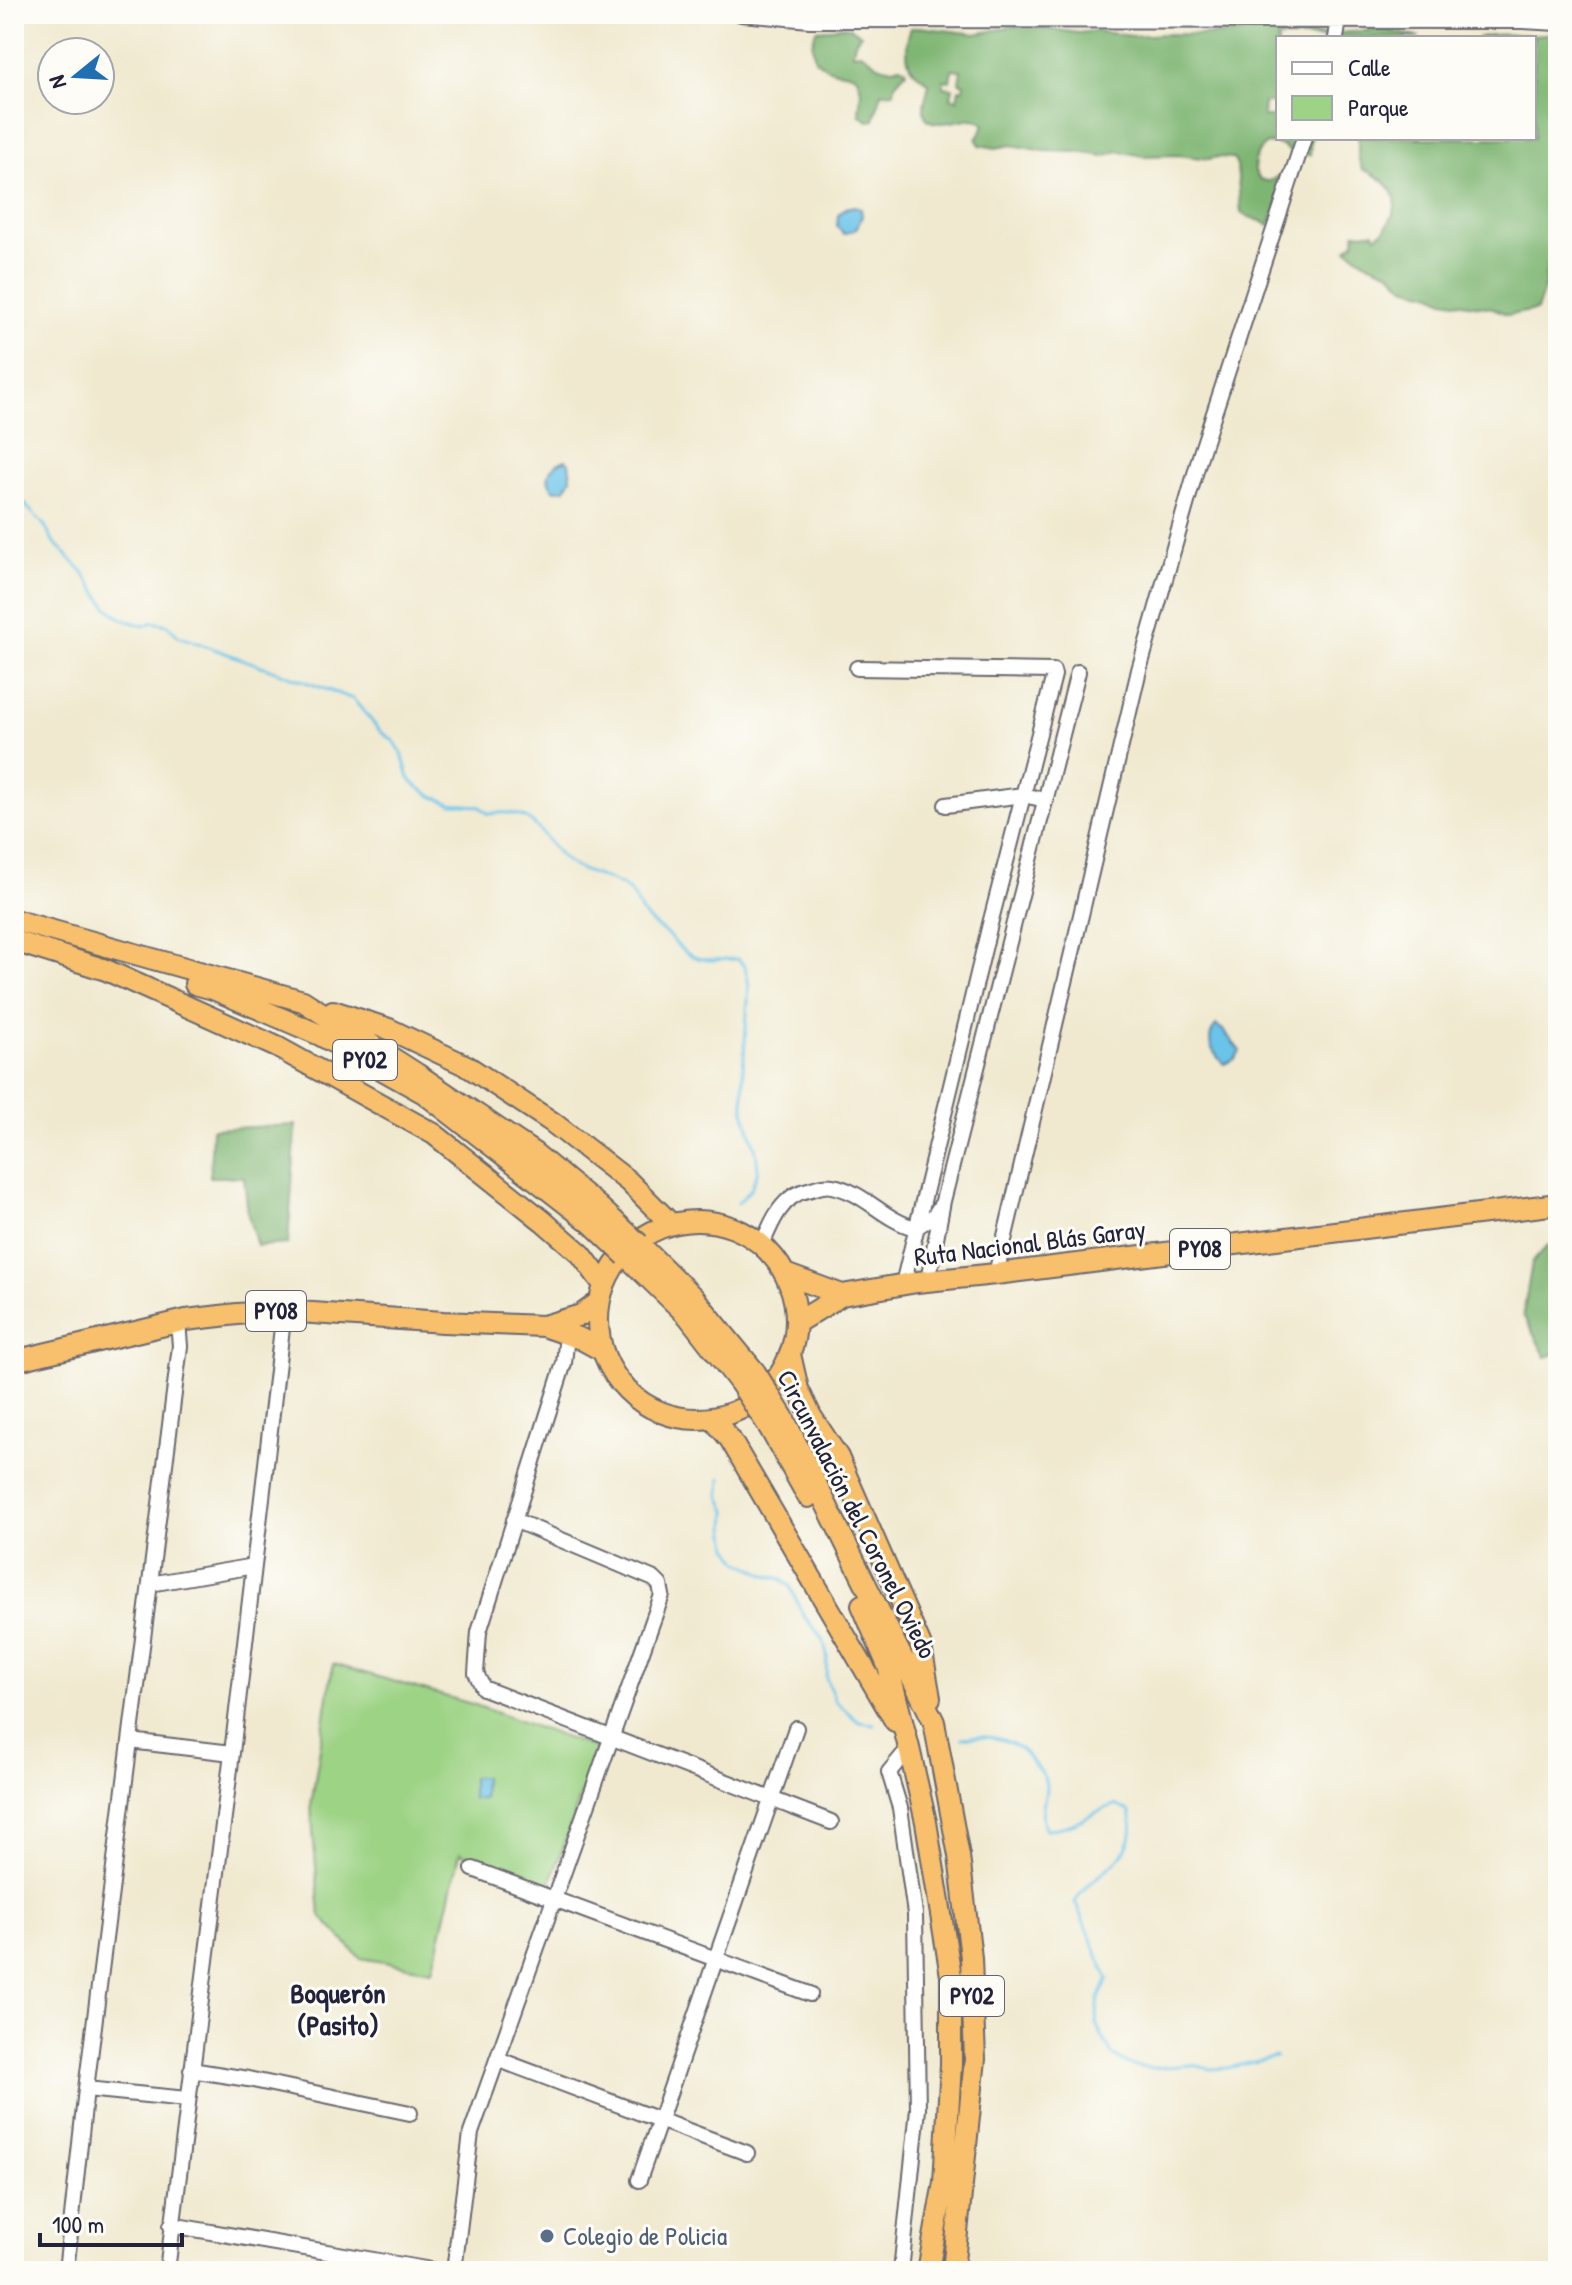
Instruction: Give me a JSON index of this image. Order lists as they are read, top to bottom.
{
  "streets": {
    "highway": [
      "PY02",
      "Ruta Nacional Blás Garay",
      "PY08",
      "Circunvalación del Coronel Oviedo"
    ]
  },
  "districts": ["Boquerón (Pasito)"],
  "places": ["Colegio de Policia"],
  "legend": ["Calle", "Parque"],
  "scale_bar": "100 m",
  "north": "left"
}
